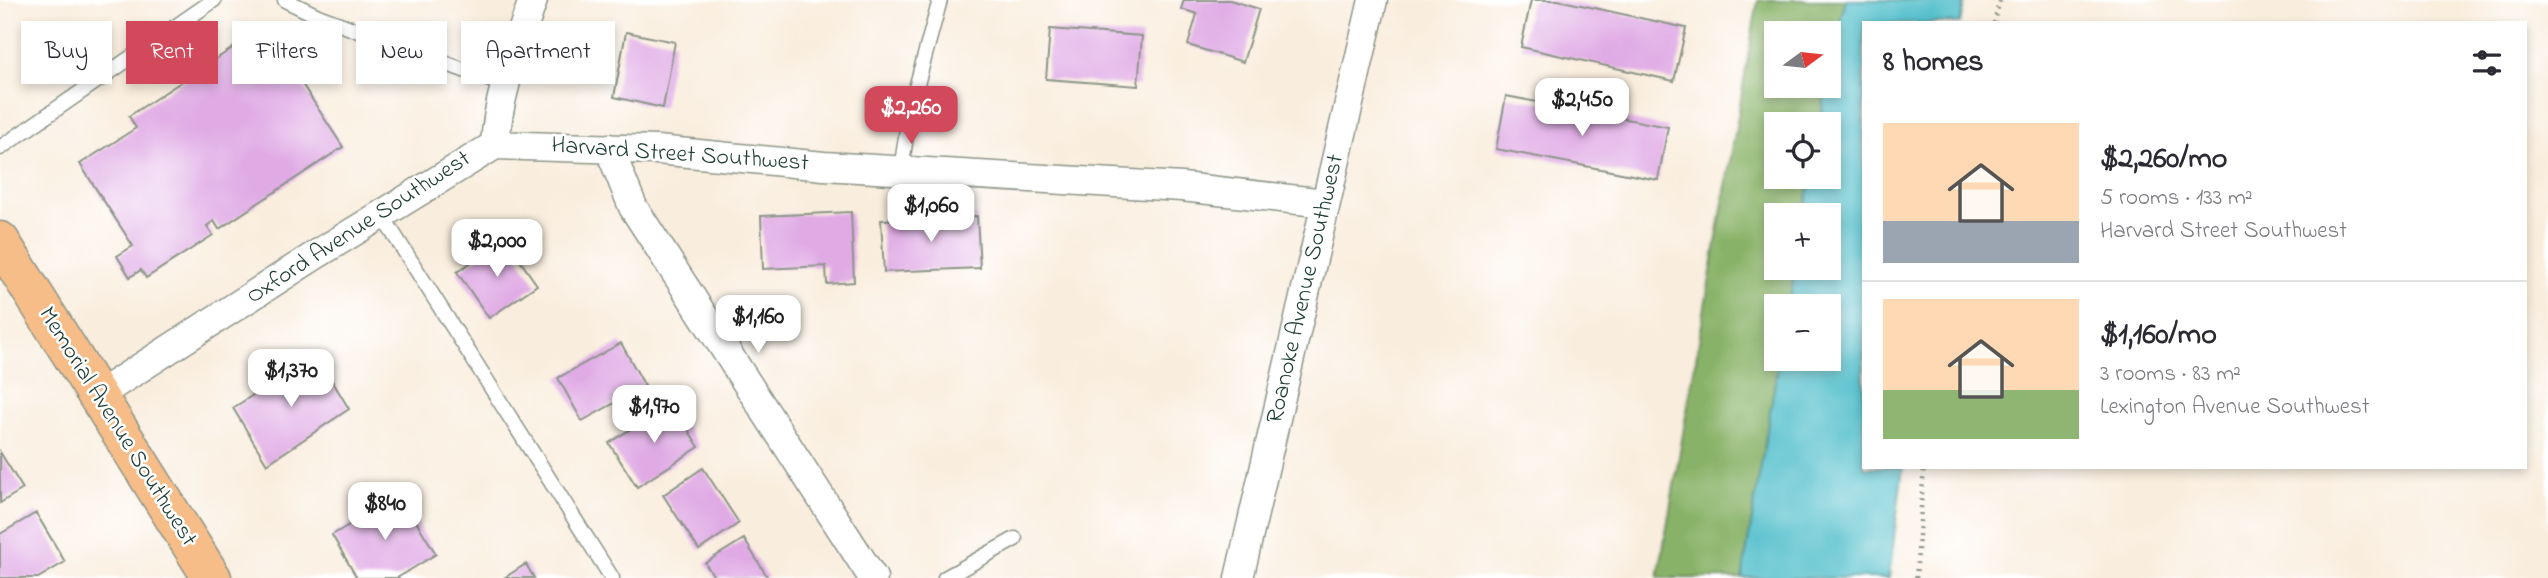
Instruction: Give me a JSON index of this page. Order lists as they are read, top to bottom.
{
  "streets": {
    "main road": ["Memorial Avenue Southwest"],
    "street": ["Harvard Street Southwest", "Oxford Avenue Southwest", "Roanoke Avenue Southwest"]
  },
  "crossings": [
    ["Harvard Street Southwest", "Oxford Avenue Southwest"],
    ["Harvard Street Southwest", "Roanoke Avenue Southwest"],
    ["Oxford Avenue Southwest", "Memorial Avenue Southwest"]
  ],
  "north": "right",
  "page": {
    "map_buttons": ["+", "−"],
    "chip": [
      "Buy",
      "Rent",
      "Filters",
      "New",
      "Apartment"
    ],
    "heading": "8 homes",
    "price": [
      "$2,450",
      "$2,260",
      "$1,060",
      "$2,000",
      "$1,160",
      "$1,370",
      "$1,970",
      "$840"
    ],
    "list": [
      {
        "name": "$2,260/mo",
        "note": "5 rooms · 133 m² · Harvard Street Southwest"
      },
      {
        "name": "$1,160/mo",
        "note": "3 rooms · 83 m² · Lexington Avenue Southwest"
      }
    ]
  }
}
